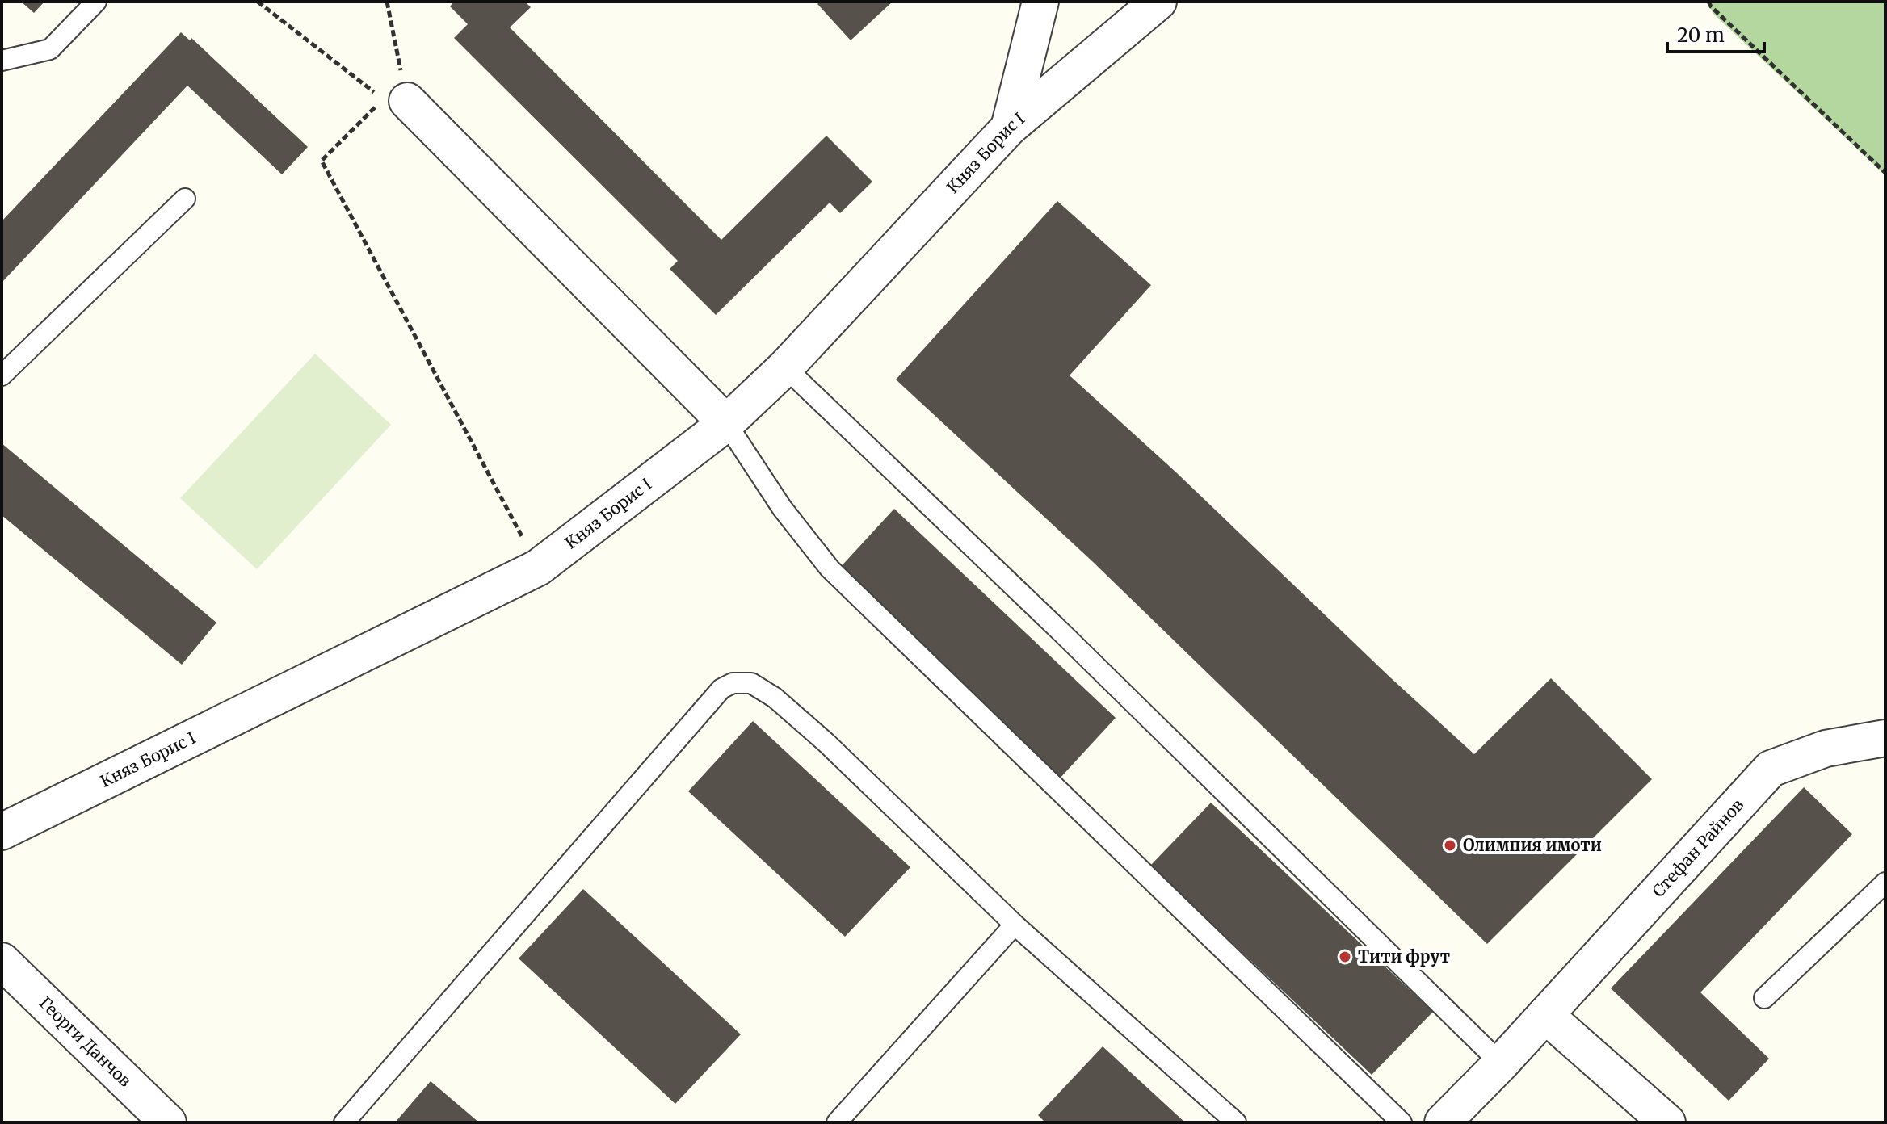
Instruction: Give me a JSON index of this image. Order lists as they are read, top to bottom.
{
  "streets": {
    "street": ["Княз Борис I", "Стефан Райнов", "Георги Данчов"]
  },
  "places": ["Олимпия имоти", "Тити фрут"],
  "scale_bar": "20 m"
}
